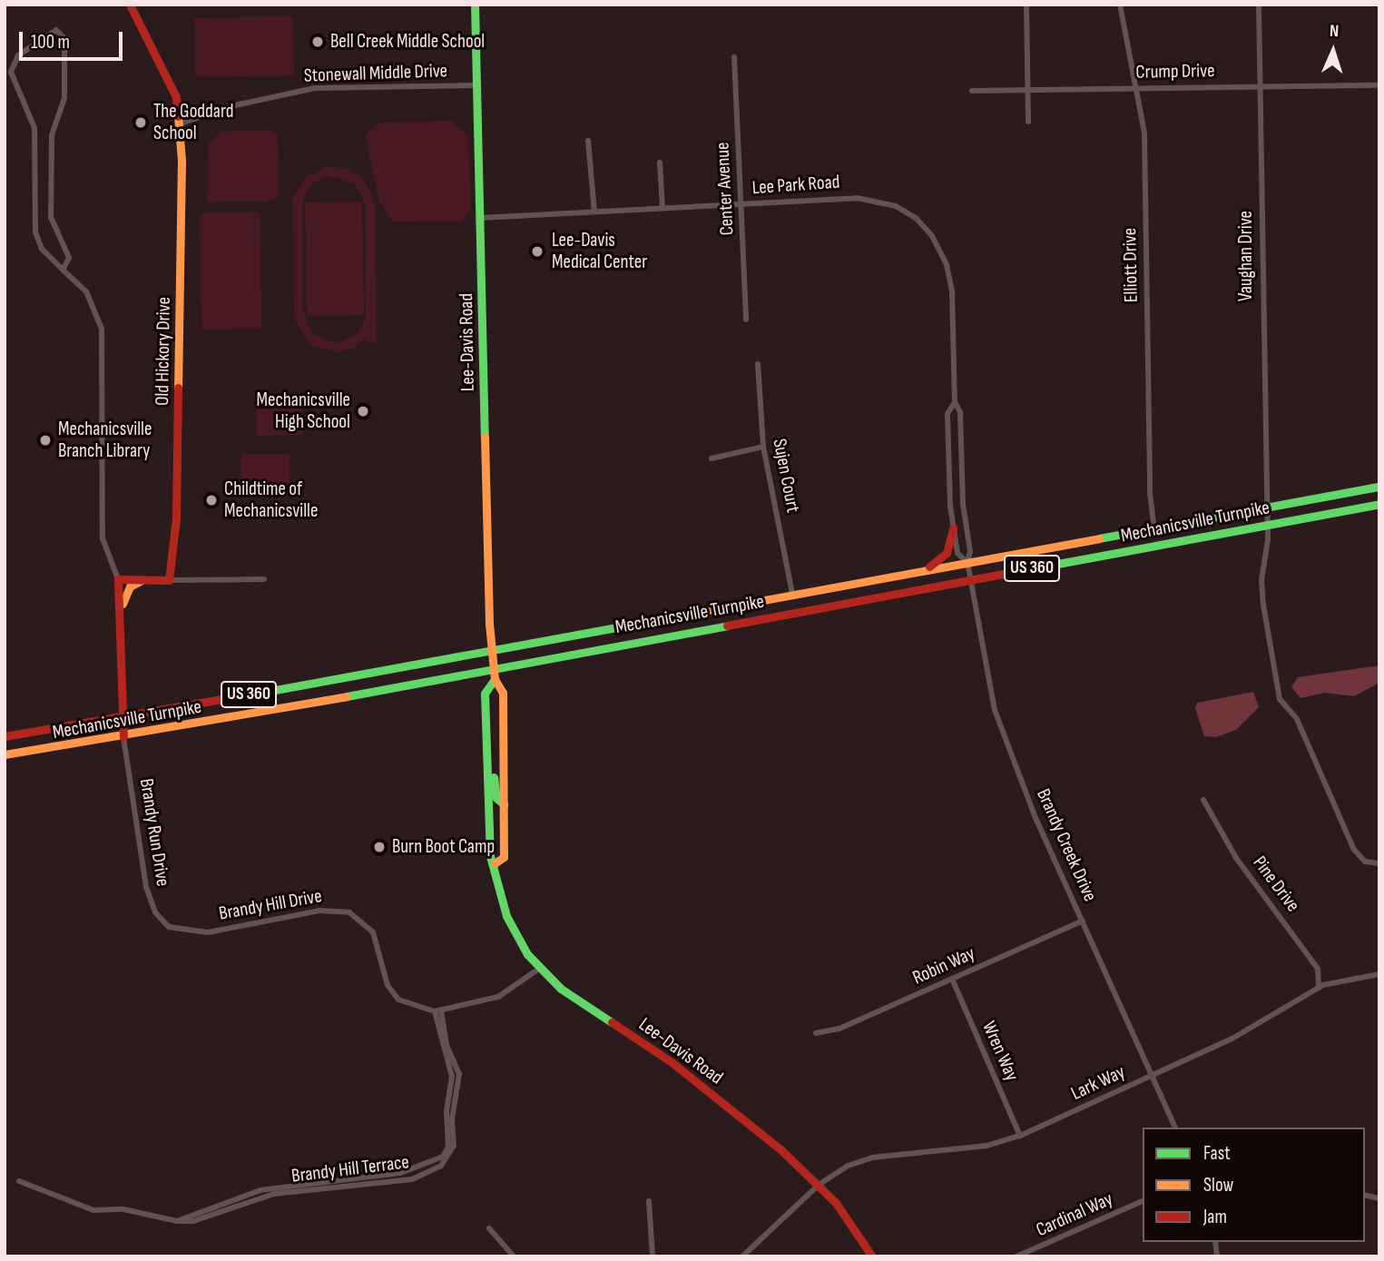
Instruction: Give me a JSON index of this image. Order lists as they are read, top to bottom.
{
  "streets": {
    "main road": [
      "Lee-Davis Road",
      "Old Hickory Drive",
      "Mechanicsville Turnpike",
      "US 360"
    ],
    "street": [
      "Crump Drive",
      "Stonewall Middle Drive",
      "Lee Park Road",
      "Center Avenue",
      "Vaughan Drive",
      "Elliott Drive",
      "Sujen Court",
      "Brandy Run Drive",
      "Brandy Creek Drive",
      "Pine Drive",
      "Brandy Hill Drive",
      "Robin Way",
      "Wren Way",
      "Lark Way",
      "Brandy Hill Terrace",
      "Cardinal Way"
    ]
  },
  "crossings": [
    ["Crump Drive", "Vaughan Drive"],
    ["Crump Drive", "Elliott Drive"],
    ["Stonewall Middle Drive", "Lee-Davis Road"],
    ["Stonewall Middle Drive", "Old Hickory Drive"],
    ["Lee Park Road", "Center Avenue"],
    ["Lee Park Road", "Lee-Davis Road"],
    ["Lee Park Road", "Mechanicsville Turnpike"],
    ["Lee Park Road", "Brandy Creek Drive"],
    ["Vaughan Drive", "Mechanicsville Turnpike"],
    ["Elliott Drive", "Mechanicsville Turnpike"],
    ["Lee-Davis Road", "Mechanicsville Turnpike"],
    ["Lee-Davis Road", "Lark Way"],
    ["Sujen Court", "Mechanicsville Turnpike"],
    ["Mechanicsville Turnpike", "Brandy Run Drive"],
    ["Mechanicsville Turnpike", "Brandy Creek Drive"],
    ["Brandy Run Drive", "Brandy Hill Drive"],
    ["Brandy Creek Drive", "Robin Way"],
    ["Brandy Creek Drive", "Lark Way"],
    ["Pine Drive", "Lark Way"],
    ["Brandy Hill Drive", "Brandy Hill Terrace"],
    ["Robin Way", "Wren Way"],
    ["Wren Way", "Lark Way"]
  ],
  "places": [
    "Bell Creek Middle School",
    "The Goddard School",
    "Lee-Davis Medical Center",
    "Mechanicsville High School",
    "Mechanicsville Branch Library",
    "Childtime of Mechanicsville",
    "Burn Boot Camp"
  ],
  "legend": ["Fast", "Slow", "Jam"],
  "scale_bar": "100 m",
  "north": "top"
}
